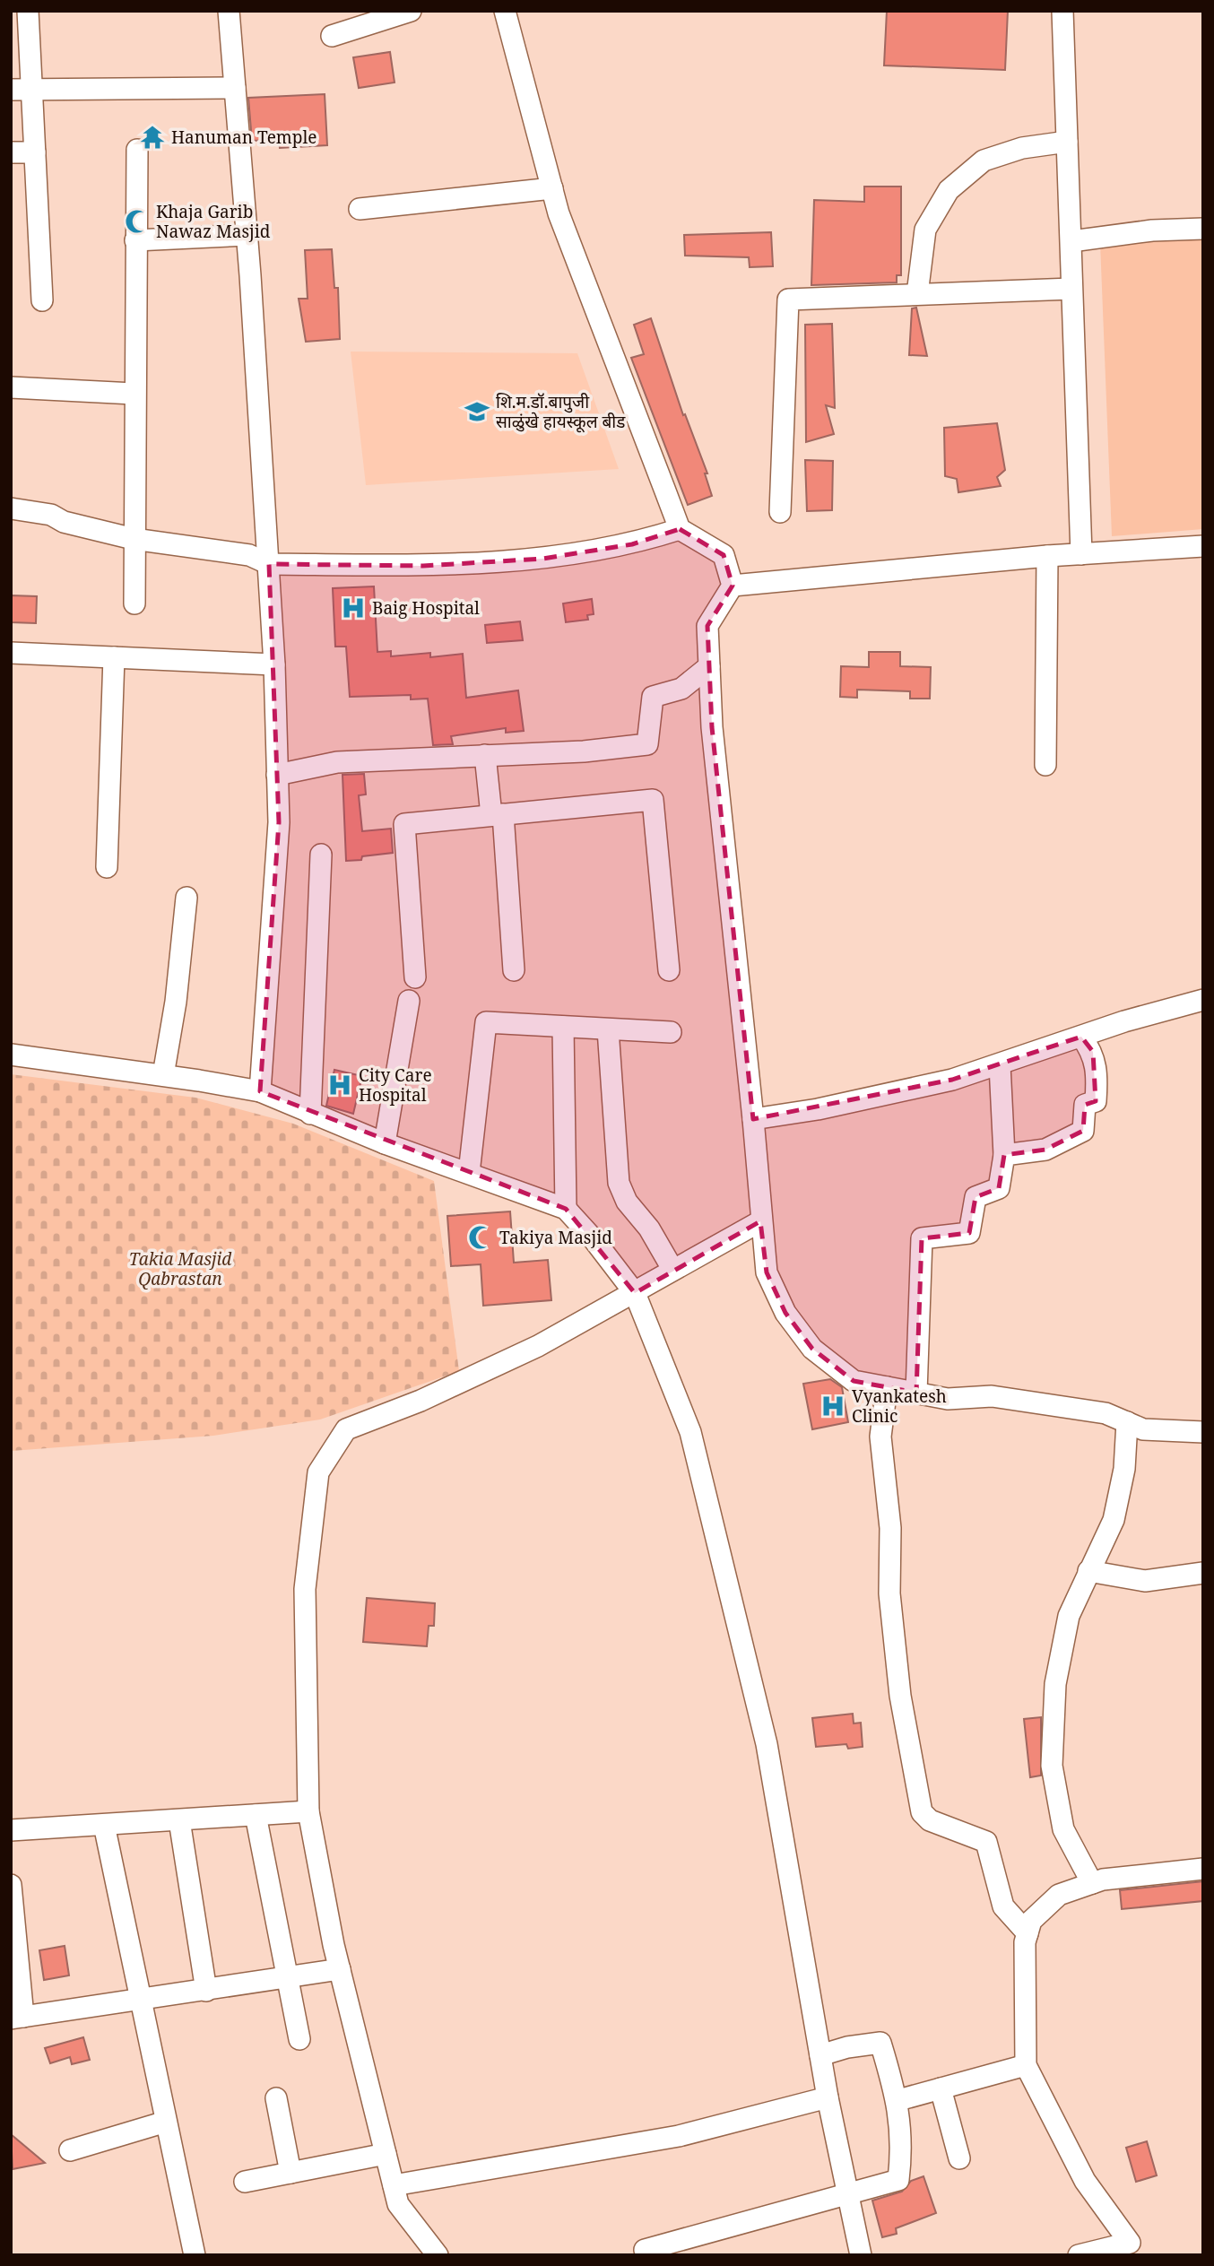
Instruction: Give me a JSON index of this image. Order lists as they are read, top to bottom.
{
  "parks": ["Takia Masjid Qabrastan"],
  "places": {
    "temple": ["Hanuman Temple"],
    "mosque": ["Khaja Garib Nawaz Masjid", "Takiya Masjid"],
    "school or university": ["शि.म.डॉ.बापुजी साळुंखे हायस्कूल बीड"],
    "hospital": ["Baig Hospital", "City Care Hospital", "Vyankatesh Clinic"]
  }
}
